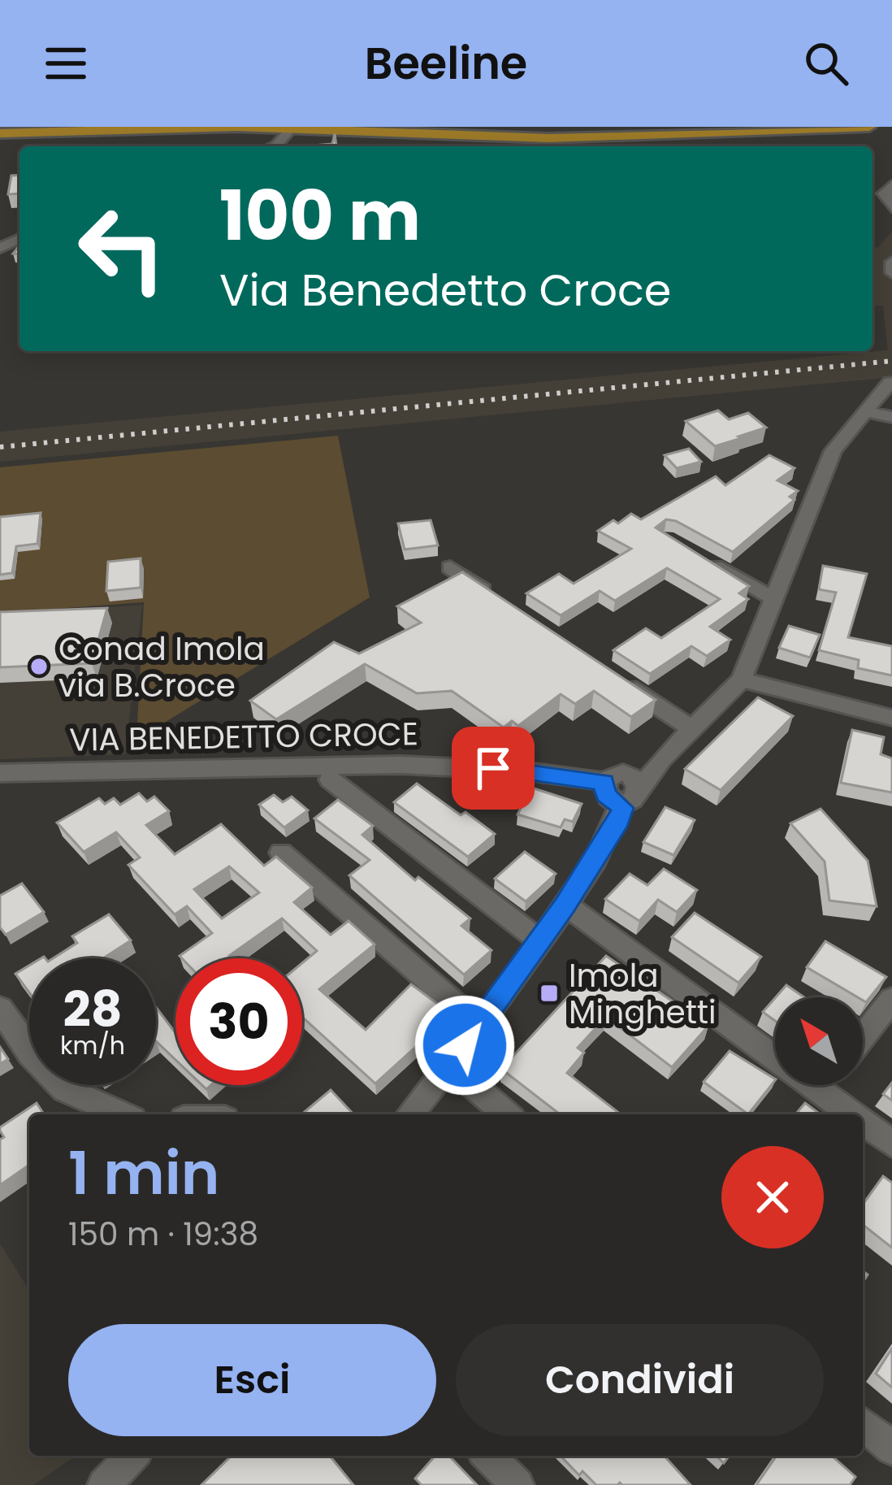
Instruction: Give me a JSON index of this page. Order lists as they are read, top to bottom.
{
  "streets": {
    "street": ["VIA BENEDETTO CROCE"]
  },
  "places": {
    "other": ["Conad Imola via B.Croce"],
    "transit": ["Imola Minghetti"]
  },
  "north": "top left",
  "page": {
    "header": "Beeline",
    "turn": ["100 m", "Via Benedetto Croce"],
    "speed": "28 km/h",
    "limit": "30",
    "heading": ["1 min", "150 m · 19:38"],
    "buttons": ["Esci", "Condividi"]
  }
}
